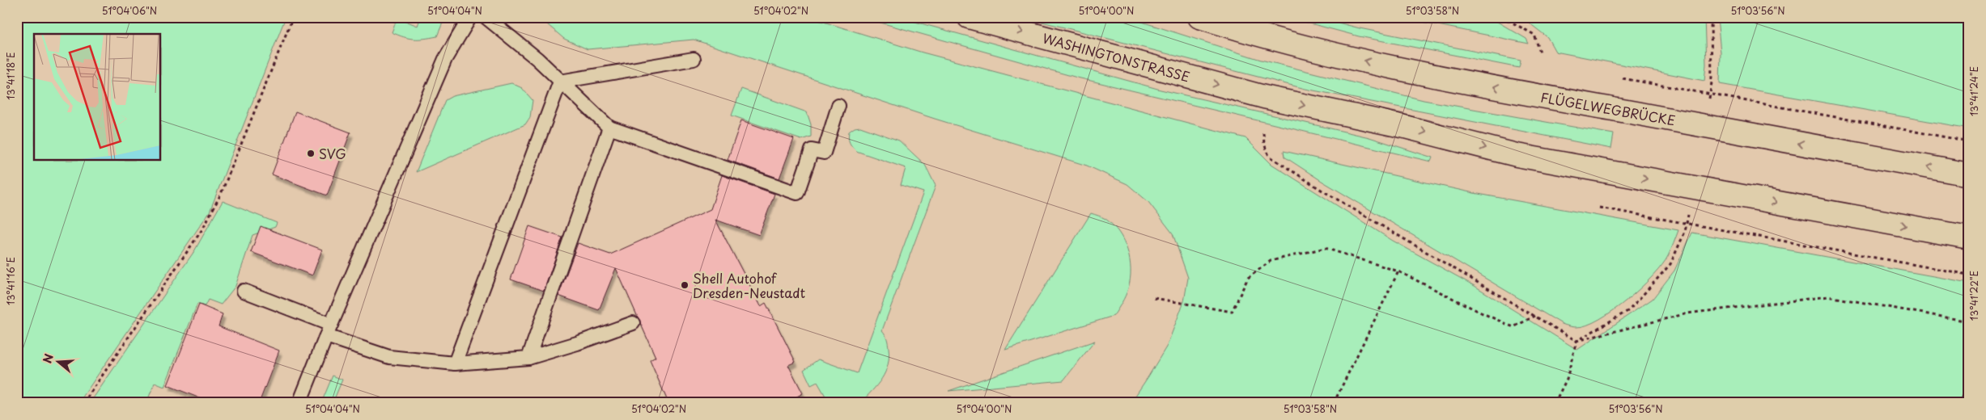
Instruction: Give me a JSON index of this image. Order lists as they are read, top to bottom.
{
  "streets": {
    "main road": ["WASHINGTONSTRASSE", "FLÜGELWEGBRÜCKE"]
  },
  "one_way": ["WASHINGTONSTRASSE", "FLÜGELWEGBRÜCKE"],
  "places": ["SVG", "Shell Autohof Dresden-Neustadt"],
  "north": "left",
  "coordinates": [
    "51°04'06\"N",
    "51°04'04\"N",
    "51°04'02\"N",
    "51°04'00\"N",
    "51°03'58\"N",
    "51°03'56\"N",
    "13°41'18\"E",
    "13°41'24\"E",
    "13°41'16\"E",
    "13°41'22\"E"
  ]
}
